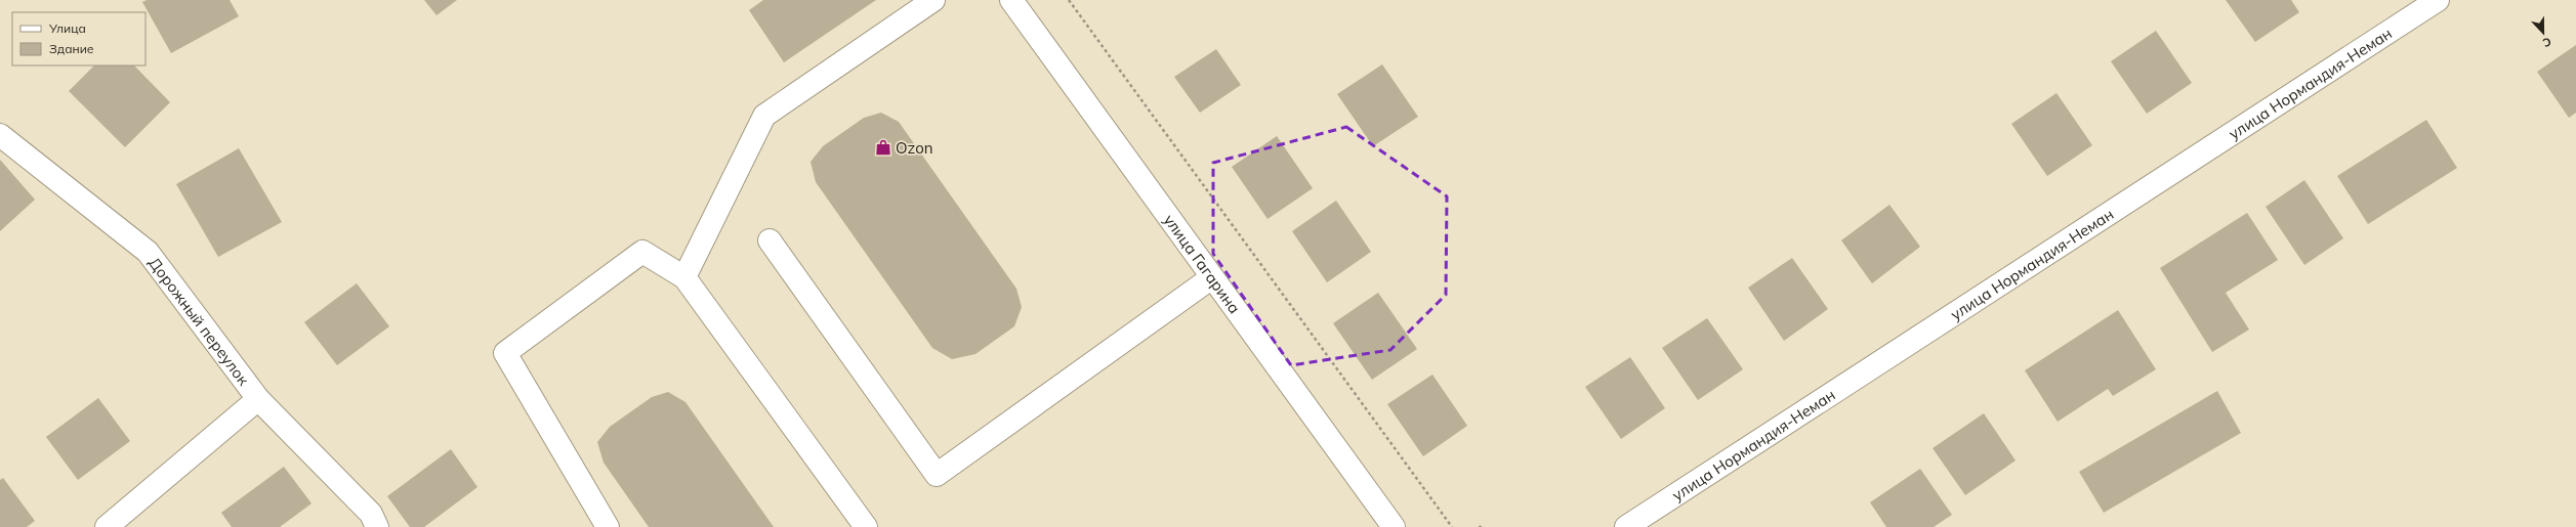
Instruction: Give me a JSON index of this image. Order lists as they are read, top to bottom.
{
  "streets": {
    "street": ["улица Нормандия-Неман", "улица Гагарина", "Дорожный переулок"]
  },
  "places": {
    "shop": ["Ozon"]
  },
  "legend": ["Улица", "Здание"],
  "north": "bottom"
}
